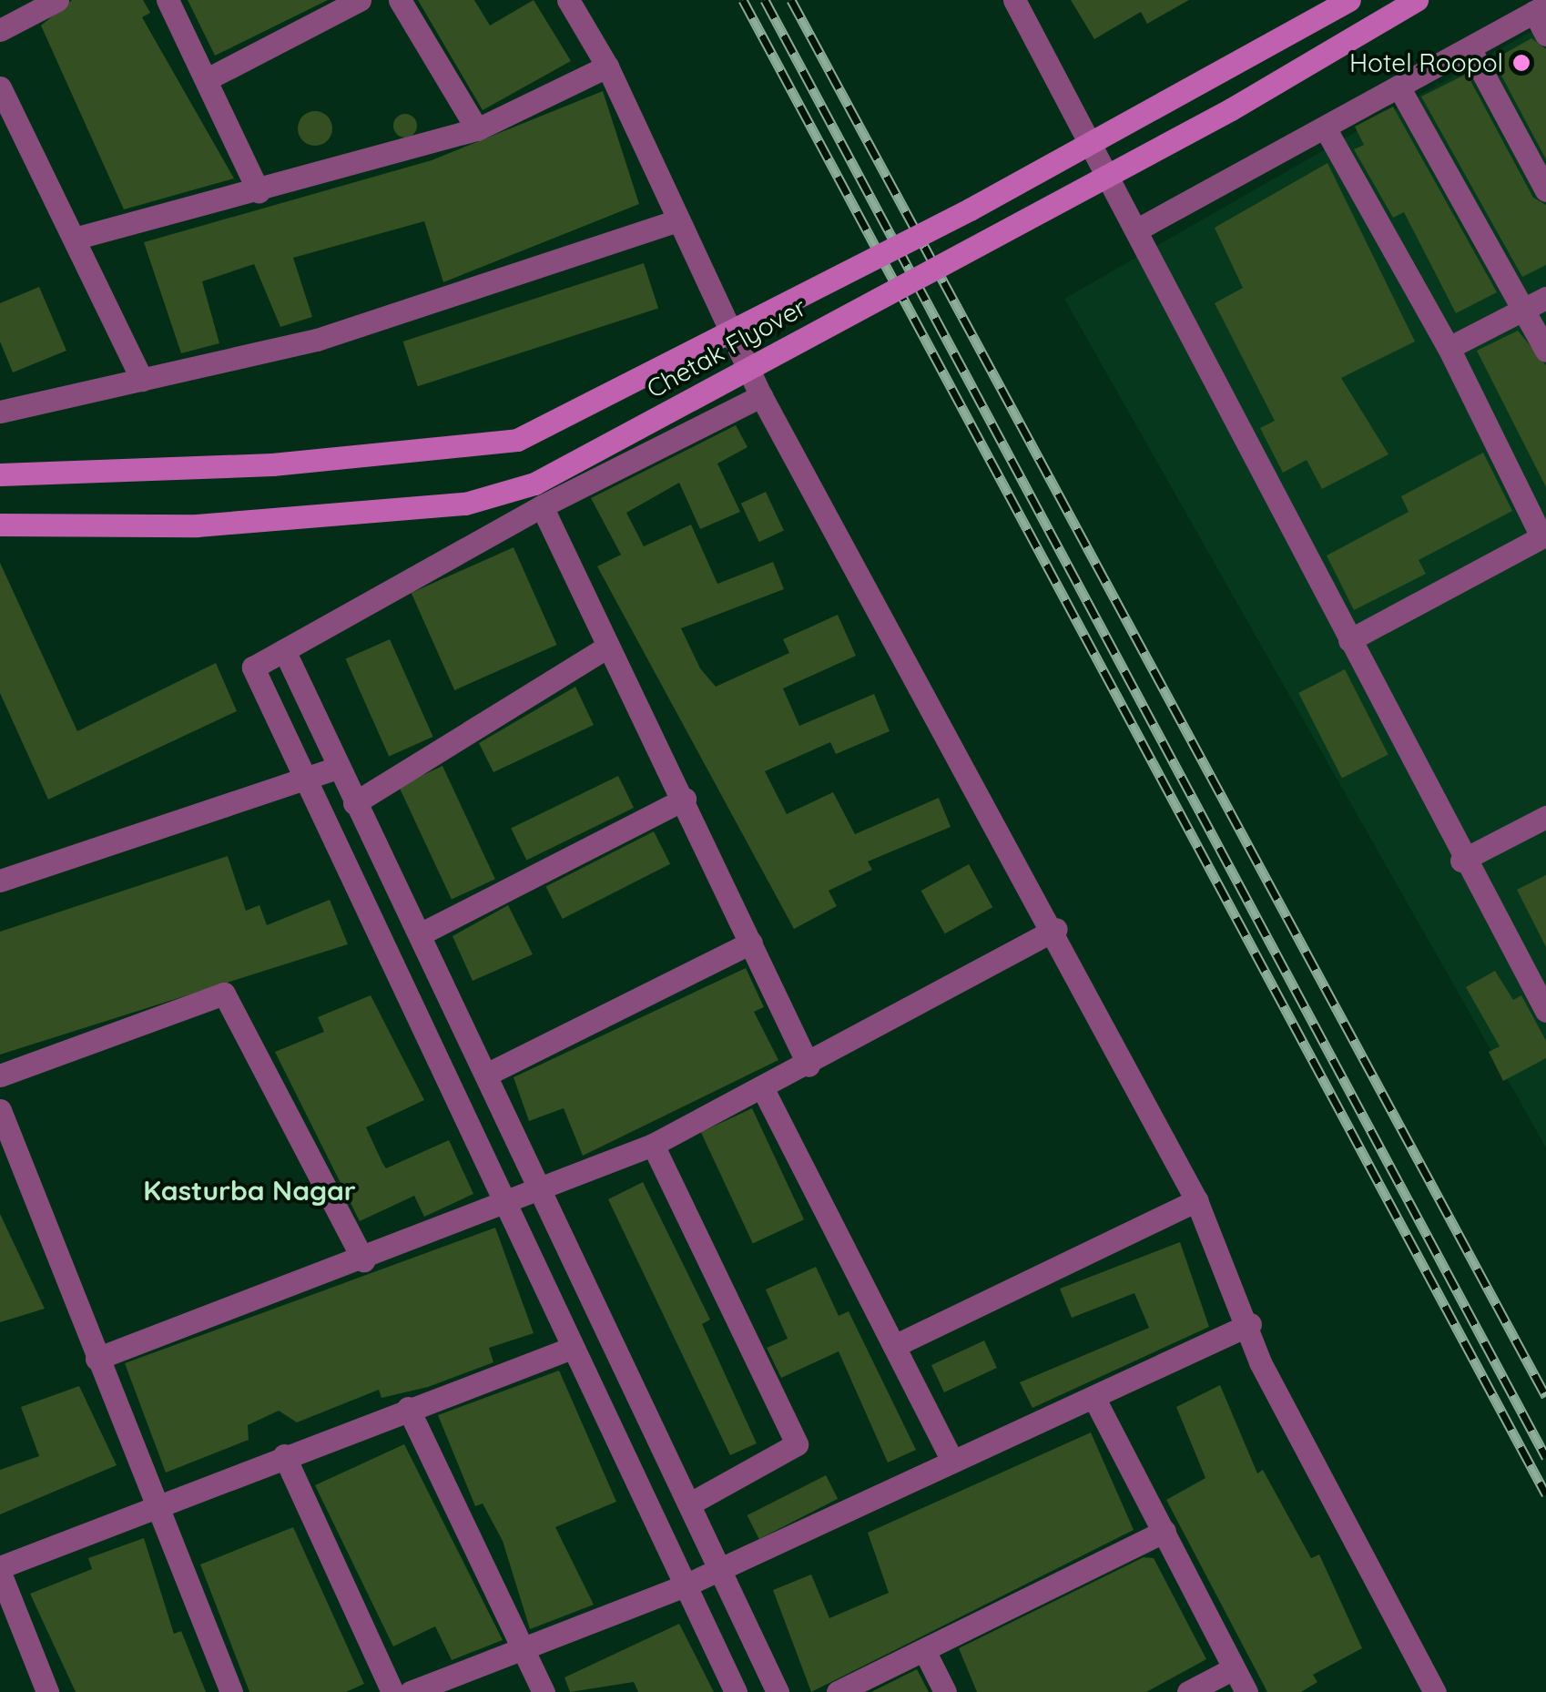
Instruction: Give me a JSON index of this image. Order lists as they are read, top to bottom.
{
  "streets": {
    "main road": ["Chetak Flyover"]
  },
  "districts": ["Kasturba Nagar"],
  "places": ["Hotel Roopol"]
}
